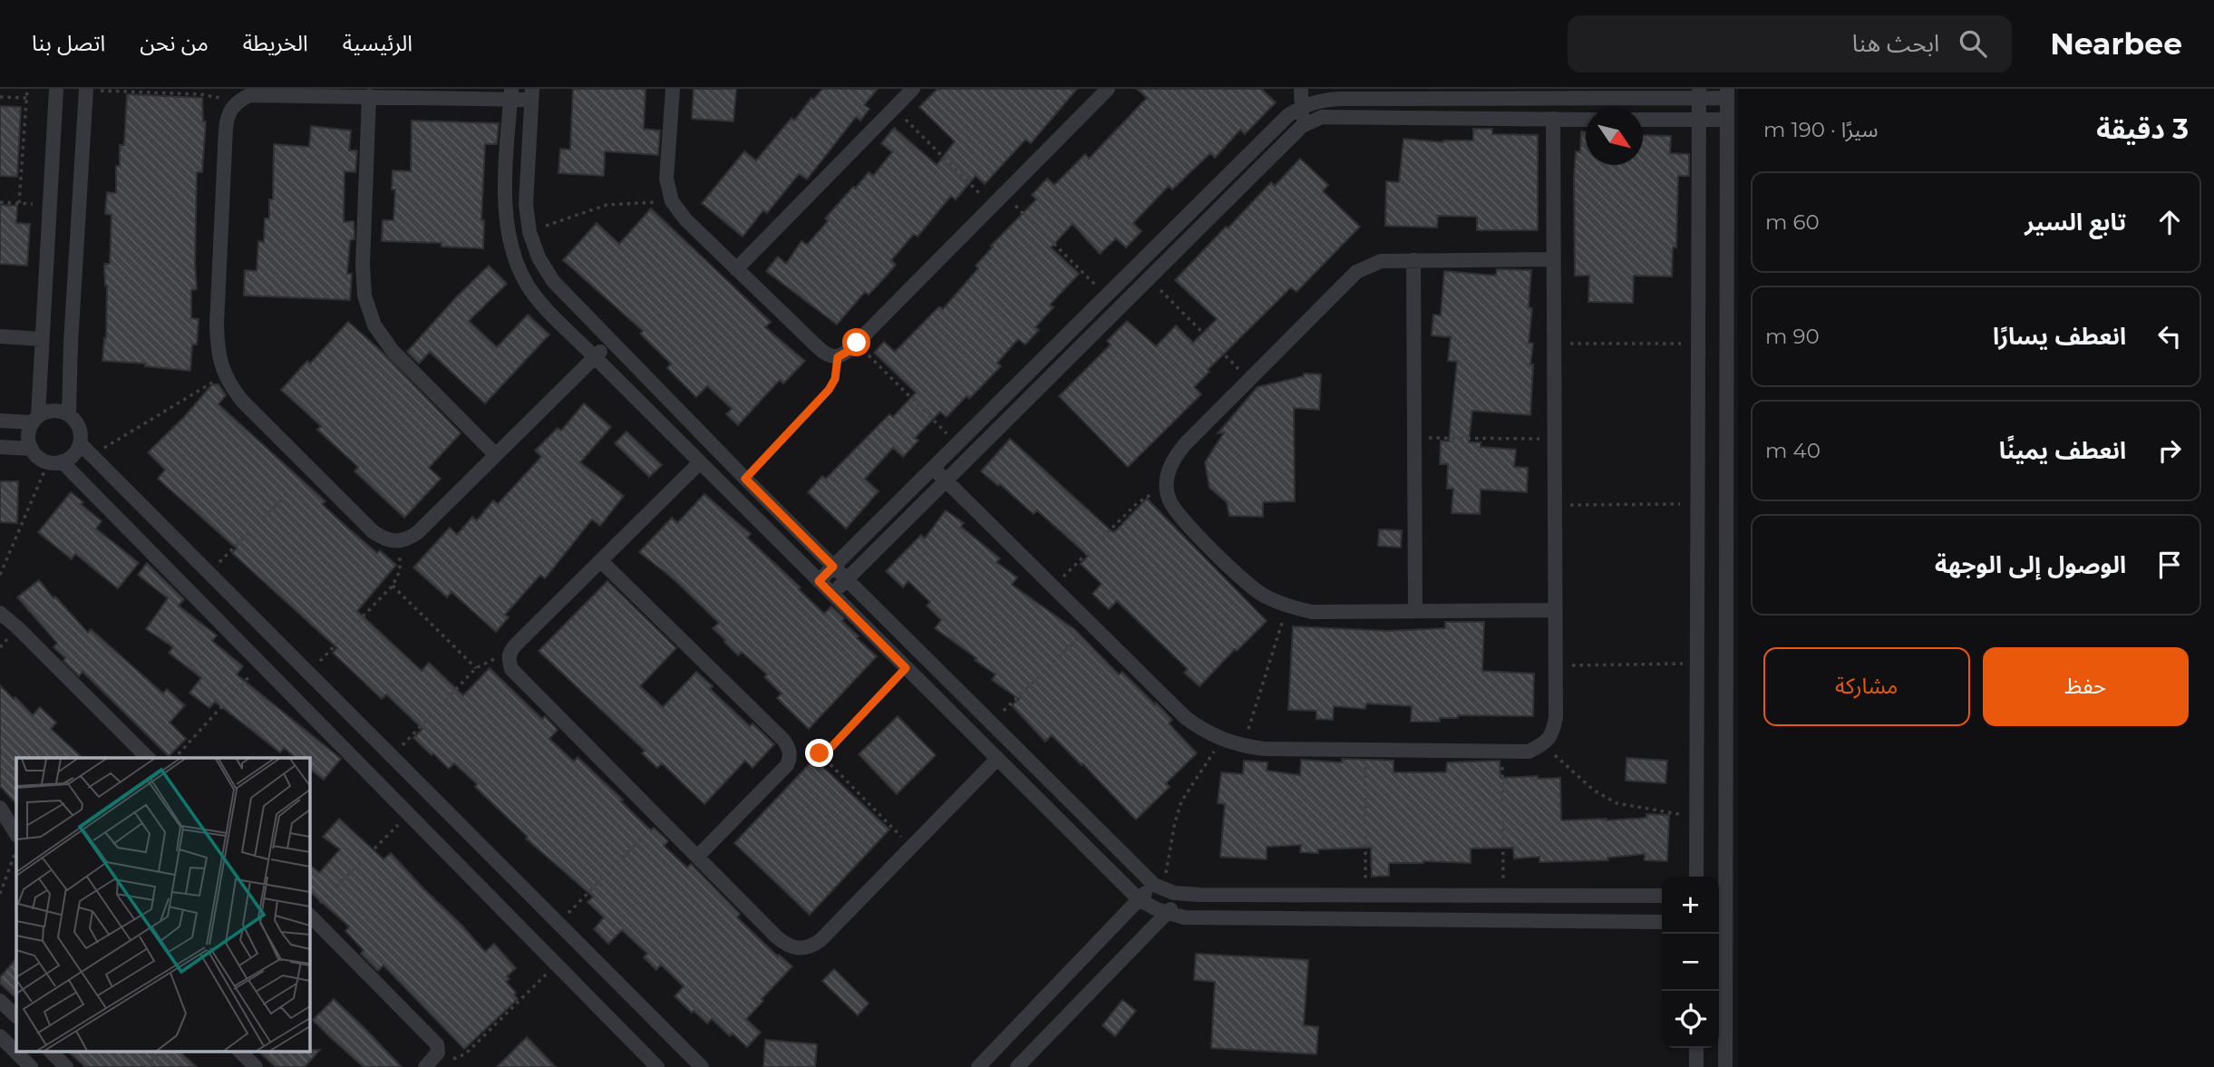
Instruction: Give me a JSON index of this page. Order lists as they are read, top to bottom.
{
  "north": "bottom right",
  "page": {
    "header": "Nearbee",
    "search": "ابحث هنا",
    "nav": [
      "الرئيسية",
      "الخريطة",
      "من نحن",
      "اتصل بنا"
    ],
    "heading": ["3 دقيقة", "سيرًا · 190 m"],
    "list": [
      ["تابع السير", "60 m"],
      ["انعطف يسارًا", "90 m"],
      ["انعطف يمينًا", "40 m"],
      "الوصول إلى الوجهة"
    ],
    "buttons": ["حفظ", "مشاركة"],
    "map_buttons": ["+", "−"]
  }
}
